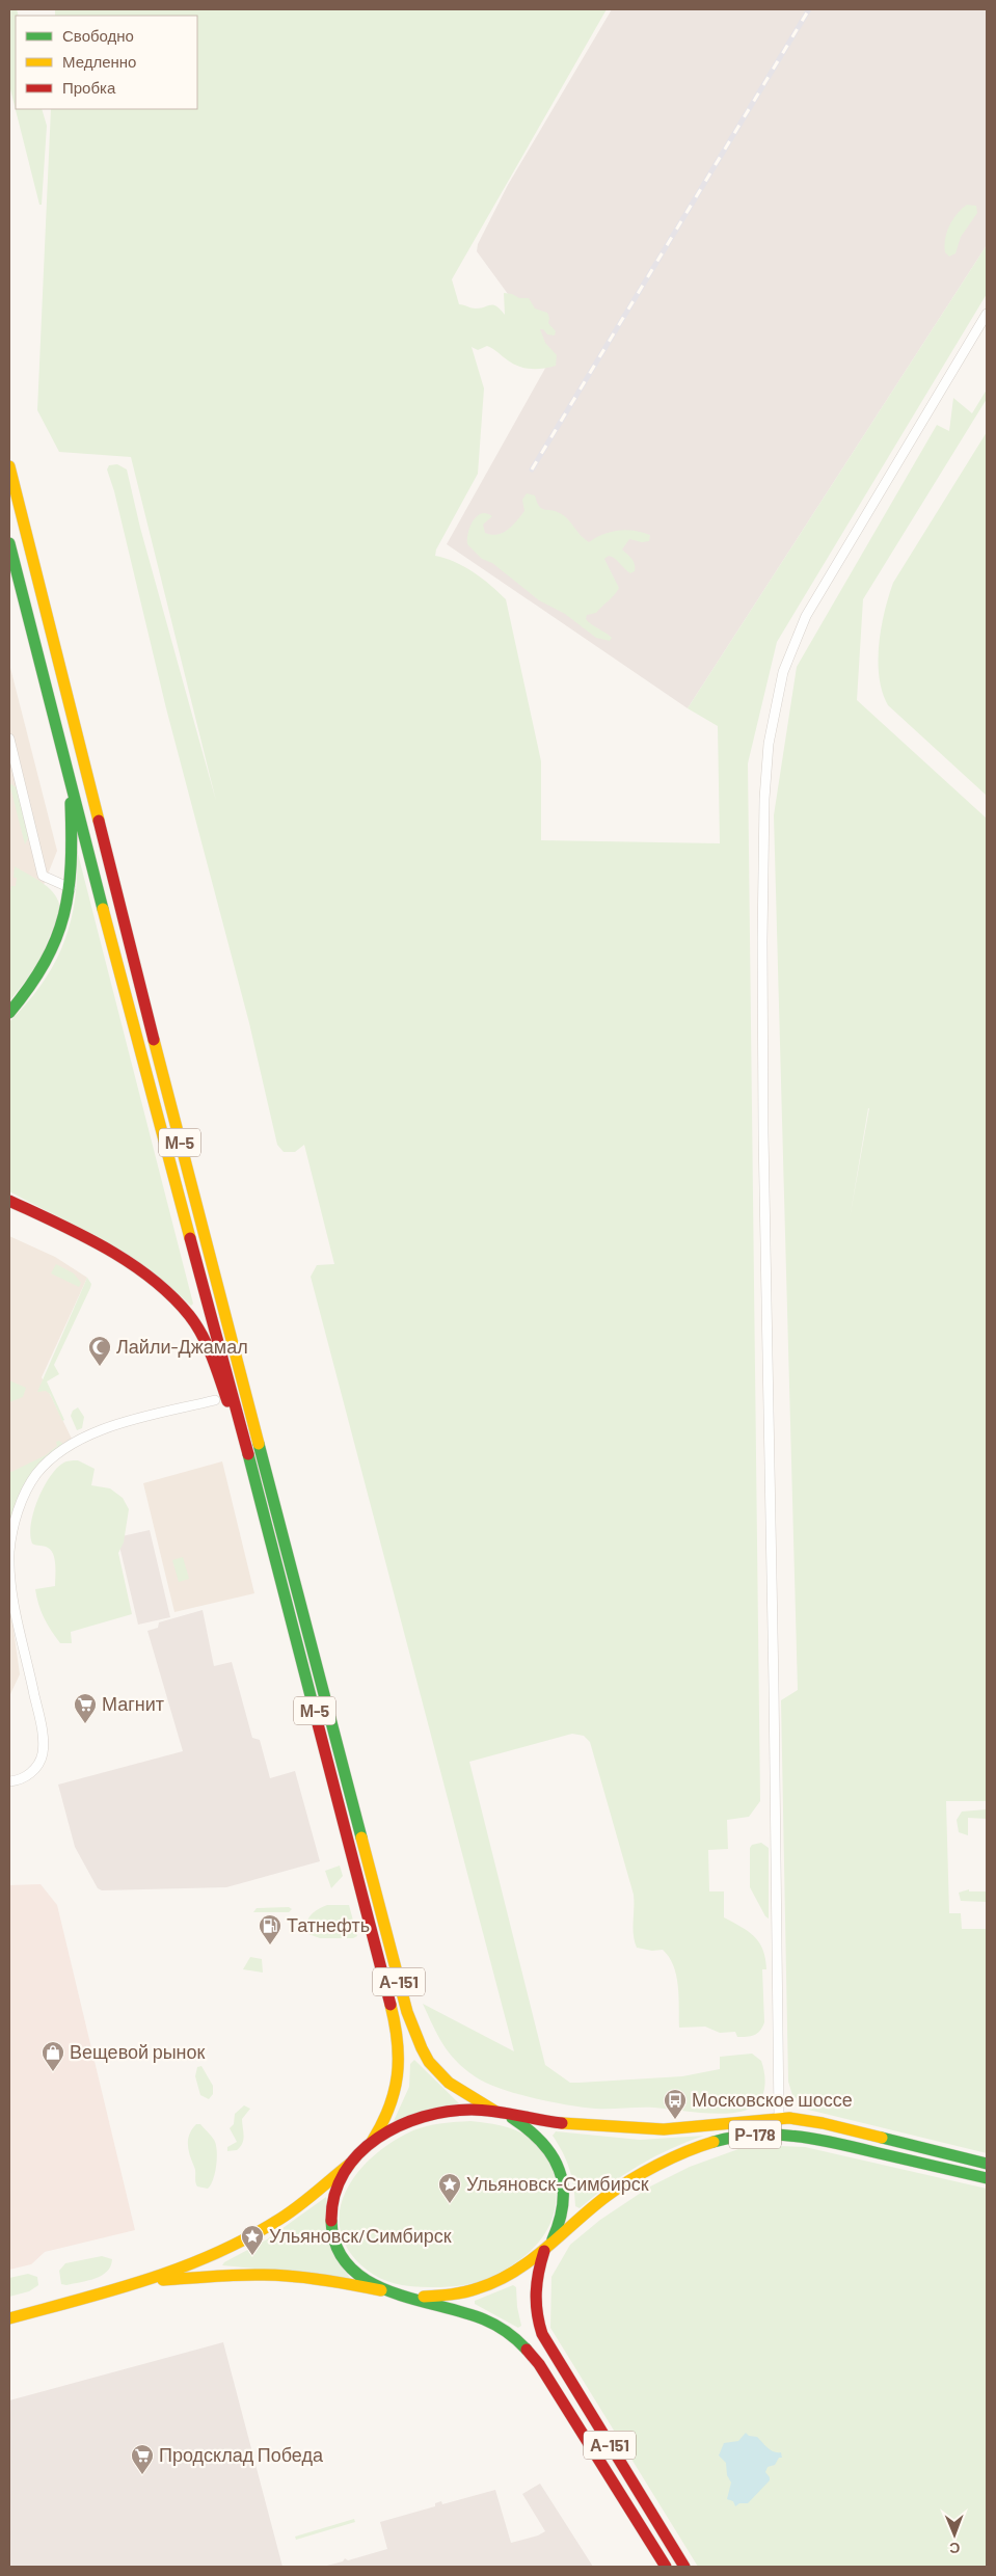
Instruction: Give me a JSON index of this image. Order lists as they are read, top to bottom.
{
  "streets": {
    "main road": ["М-5", "А-151", "Р-178"]
  },
  "crossings": [
    ["М-5", "А-151"],
    ["А-151", "Р-178"]
  ],
  "places": {
    "mosque": ["Лайли-Джамал"],
    "supermarket": ["Магнит", "Продсклад Победа"],
    "fuel station": ["Татнефть"],
    "shop": ["Вещевой рынок"],
    "bus stop": ["Московское шоссе"],
    "place": ["Ульяновск-Симбирск", "Ульяновск/Симбирск"]
  },
  "legend": ["Свободно", "Медленно", "Пробка"],
  "north": "bottom"
}
